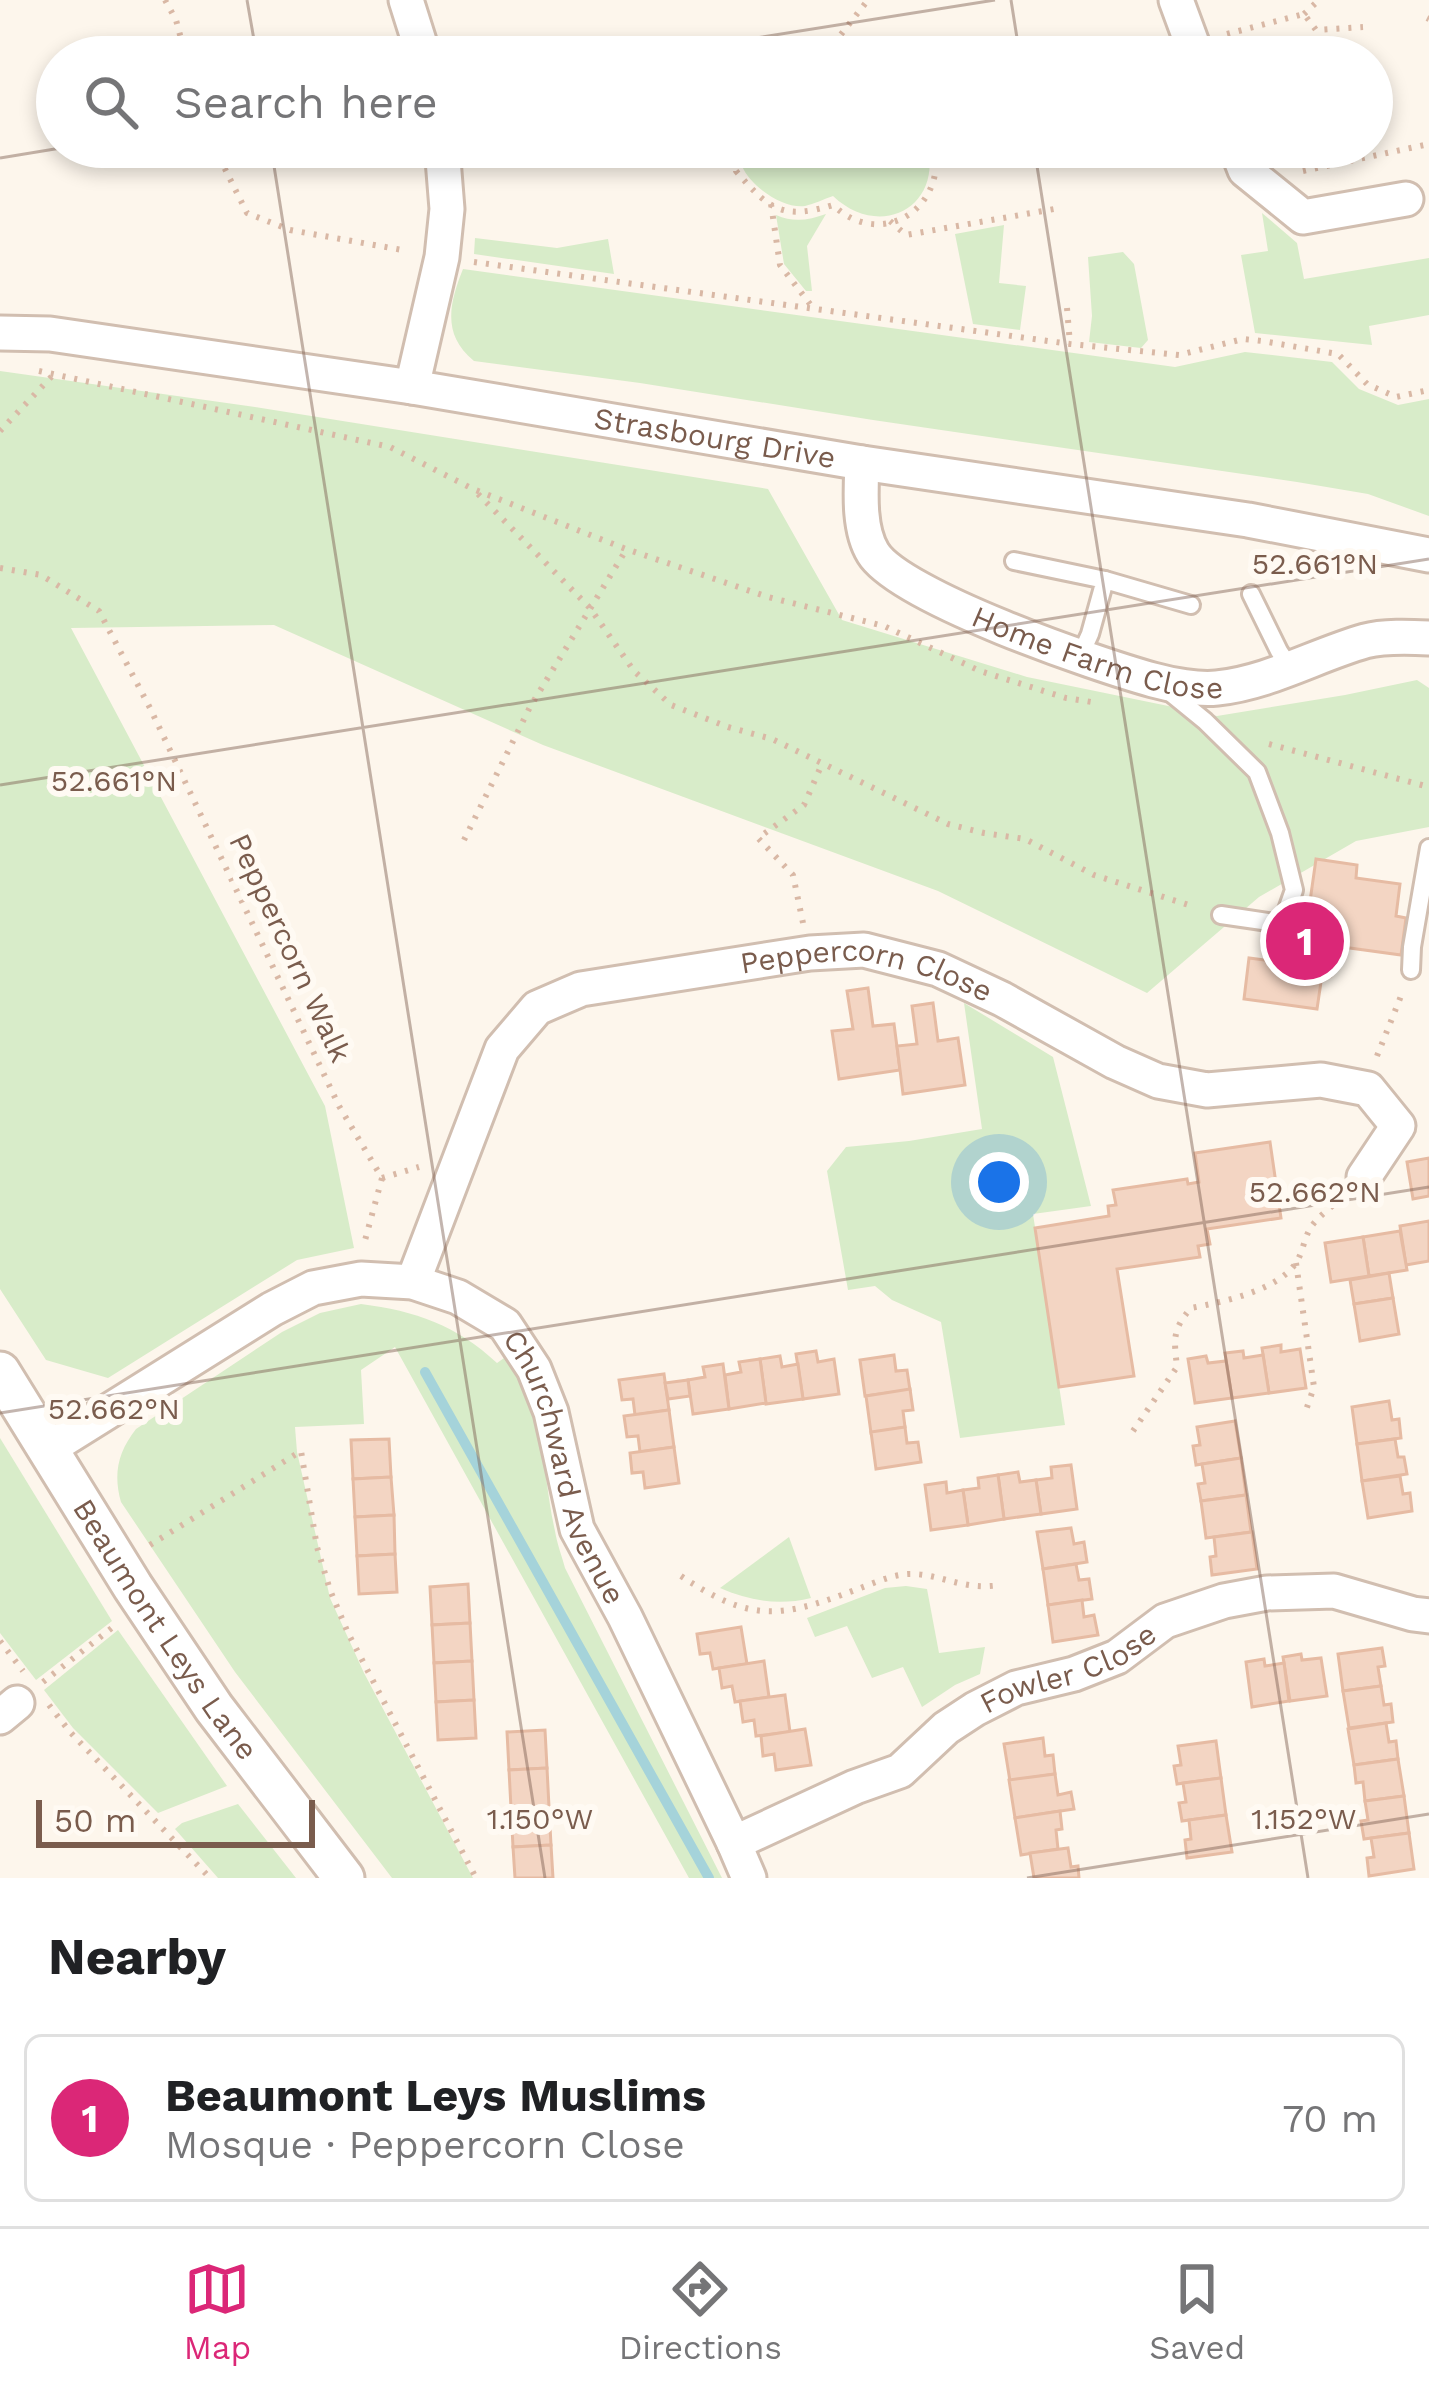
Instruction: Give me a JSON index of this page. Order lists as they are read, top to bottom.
{
  "streets": {
    "street": [
      "Strasbourg Drive",
      "Home Farm Close",
      "Peppercorn Close",
      "Churchward Avenue",
      "Beaumont Leys Lane",
      "Fowler Close"
    ],
    "path": ["Peppercorn Walk"]
  },
  "crossings": [
    ["Strasbourg Drive", "Home Farm Close"],
    ["Peppercorn Walk", "Churchward Avenue"],
    ["Peppercorn Close", "Churchward Avenue"],
    ["Churchward Avenue", "Beaumont Leys Lane"],
    ["Churchward Avenue", "Fowler Close"]
  ],
  "scale_bar": "50 m",
  "page": {
    "search": "Search here",
    "pins": "1",
    "scale": "50 m",
    "heading": "Nearby",
    "list": [
      {
        "mark": "1",
        "name": "Beaumont Leys Muslims",
        "note": "Mosque · Peppercorn Close",
        "value": "70 m"
      }
    ],
    "nav": ["Map", "Directions", "Saved"]
  },
  "coordinates": [
    "52.661°N",
    "52.662°N",
    "1.150°W",
    "1.152°W"
  ]
}
